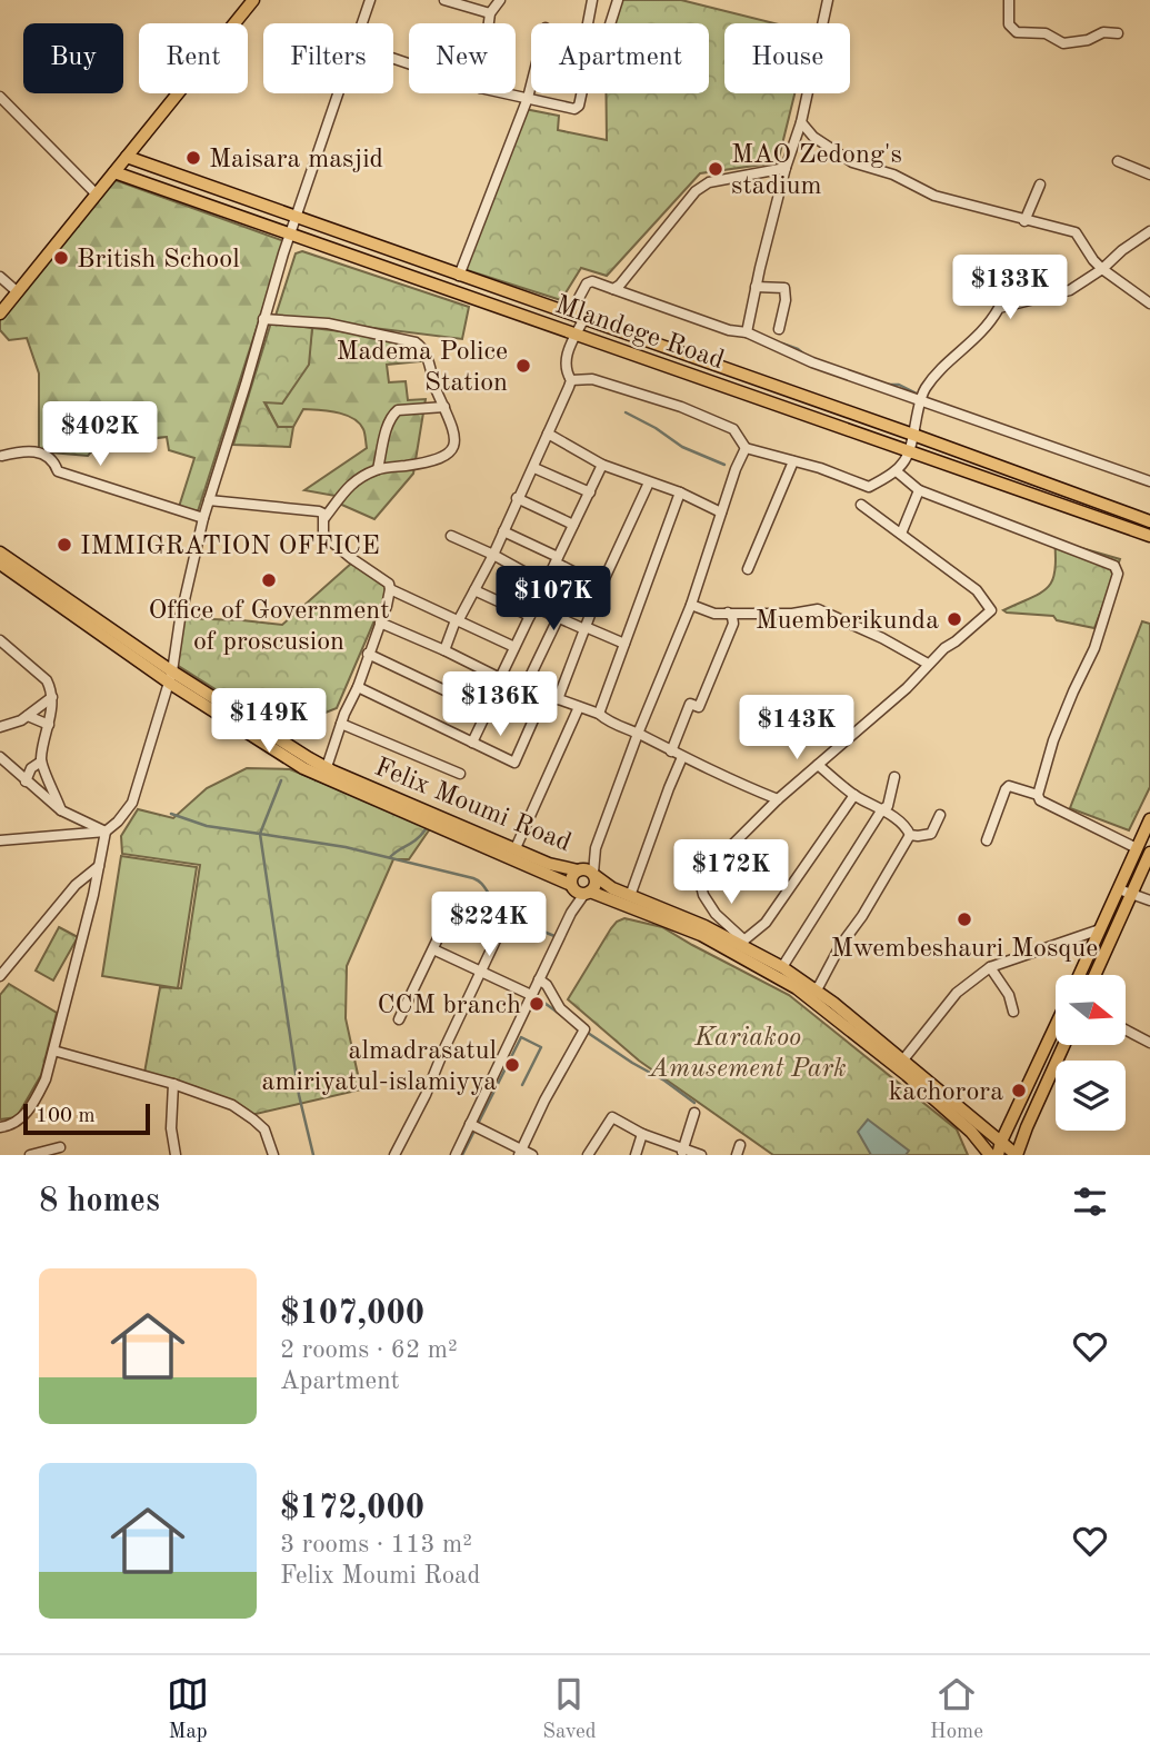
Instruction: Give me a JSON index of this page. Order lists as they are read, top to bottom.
{
  "streets": {
    "main road": ["Mlandege Road", "Felix Moumi Road"]
  },
  "parks": ["Kariakoo Amusement Park"],
  "places": [
    "Maisara masjid",
    "MAO Zedong's stadium",
    "British School",
    "Madema Police Station",
    "IMMIGRATION OFFICE",
    "Office of Government of proscusion",
    "Muemberikunda",
    "Mwembeshauri Mosque",
    "CCM branch",
    "almadrasatul amiriyatul-islamiyya",
    "kachorora"
  ],
  "scale_bar": "100 m",
  "north": "right",
  "page": {
    "chip": [
      "Buy",
      "Rent",
      "Filters",
      "New",
      "Apartment",
      "House"
    ],
    "price": [
      "$133K",
      "$402K",
      "$107K",
      "$136K",
      "$149K",
      "$143K",
      "$172K",
      "$224K"
    ],
    "scale": "100 m",
    "heading": "8 homes",
    "list": [
      {
        "name": "$107,000",
        "note": "2 rooms · 62 m² · Apartment"
      },
      {
        "name": "$172,000",
        "note": "3 rooms · 113 m² · Felix Moumi Road"
      }
    ],
    "tabs": ["Map", "Saved", "Home"]
  }
}
